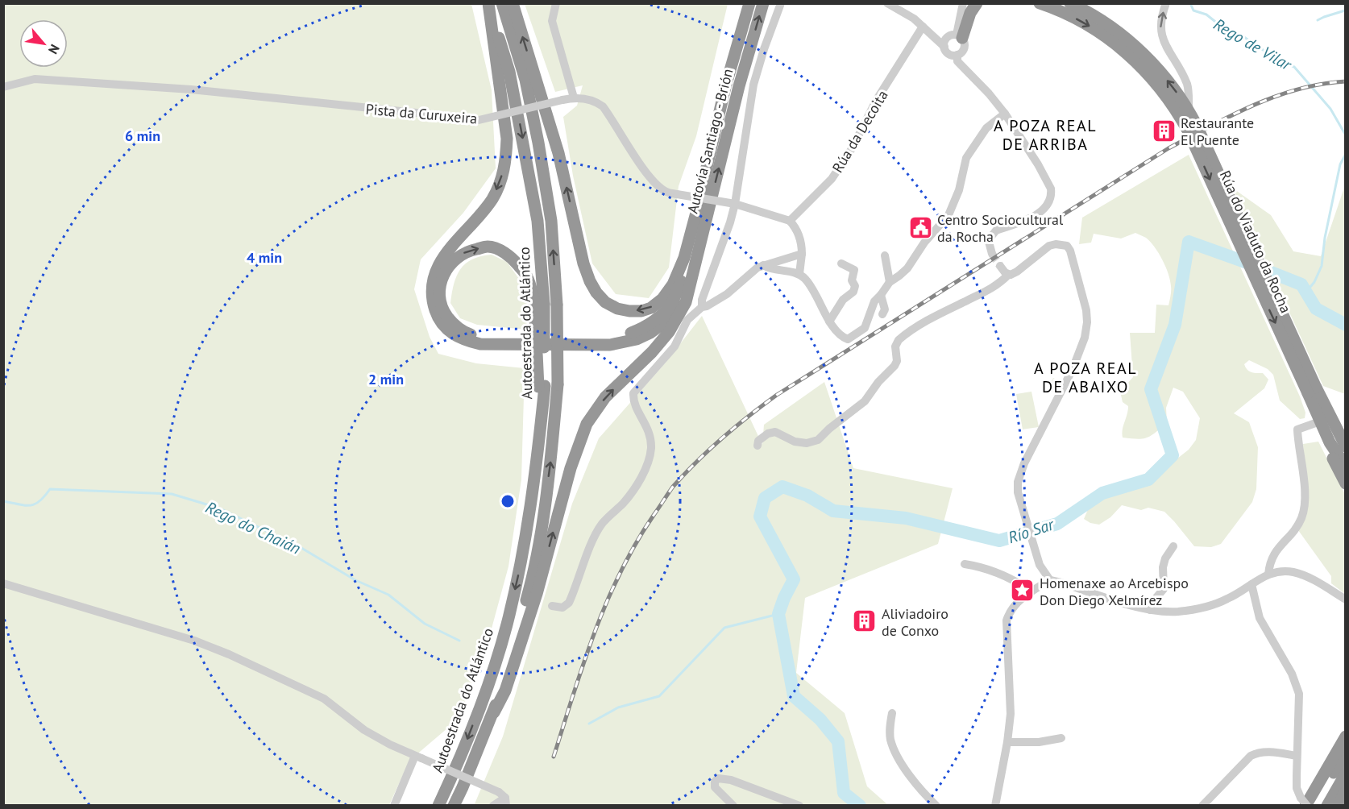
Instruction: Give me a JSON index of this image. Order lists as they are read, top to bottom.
{
  "streets": {
    "highway": ["Autovía Santiago - Brión", "Rúa do Viaduto da Rocha", "Autoestrada do Atlántico"],
    "street": ["Pista da Curuxeira", "Rúa da Decoita"]
  },
  "crossings": [
    ["Pista da Curuxeira", "Rúa da Decoita"]
  ],
  "districts": ["A POZA REAL DE ARRIBA", "A POZA REAL DE ABAIXO"],
  "water": ["Rego de Vilar", "Rego do Chaián", "Río Sar"],
  "places": {
    "building": ["Restaurante El Puente", "Aliviadoiro de Conxo"],
    "public building": ["Centro Sociocultural da Rocha"],
    "place": ["Homenaxe ao Arcebispo Don Diego Xelmírez"]
  },
  "north": "bottom right",
  "rings": ["6 min", "4 min", "2 min"]
}
